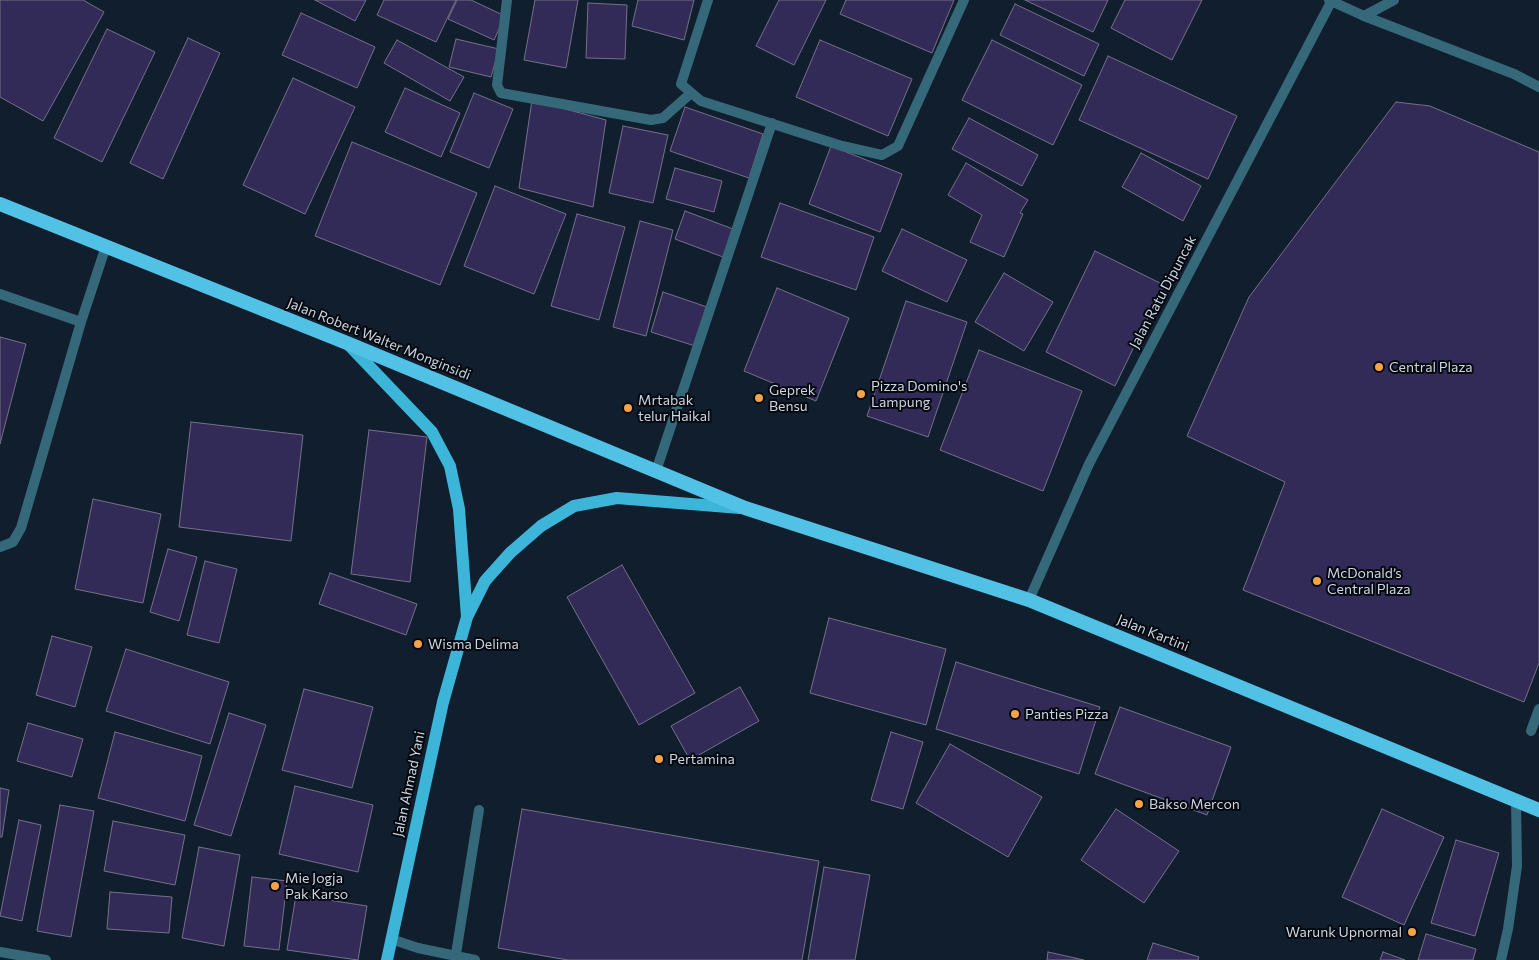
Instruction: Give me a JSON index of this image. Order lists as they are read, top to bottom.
{
  "streets": {
    "highway": ["Jalan Robert Walter Monginsidi", "Jalan Kartini"],
    "main road": ["Jalan Ahmad Yani"],
    "street": ["Jalan Ratu Dipuncak"]
  },
  "crossings": [
    ["Jalan Ratu Dipuncak", "Jalan Kartini"],
    ["Jalan Robert Walter Monginsidi", "Jalan Kartini"],
    ["Jalan Robert Walter Monginsidi", "Jalan Ahmad Yani"],
    ["Jalan Kartini", "Jalan Ahmad Yani"]
  ],
  "places": [
    "Central Plaza",
    "Pizza Domino's Lampung",
    "Geprek Bensu",
    "Mrtabak telur Haikal",
    "McDonald’s Central Plaza",
    "Wisma Delima",
    "Panties Pizza",
    "Pertamina",
    "Bakso Mercon",
    "Mie Jogja Pak Karso",
    "Warunk Upnormal"
  ]
}
